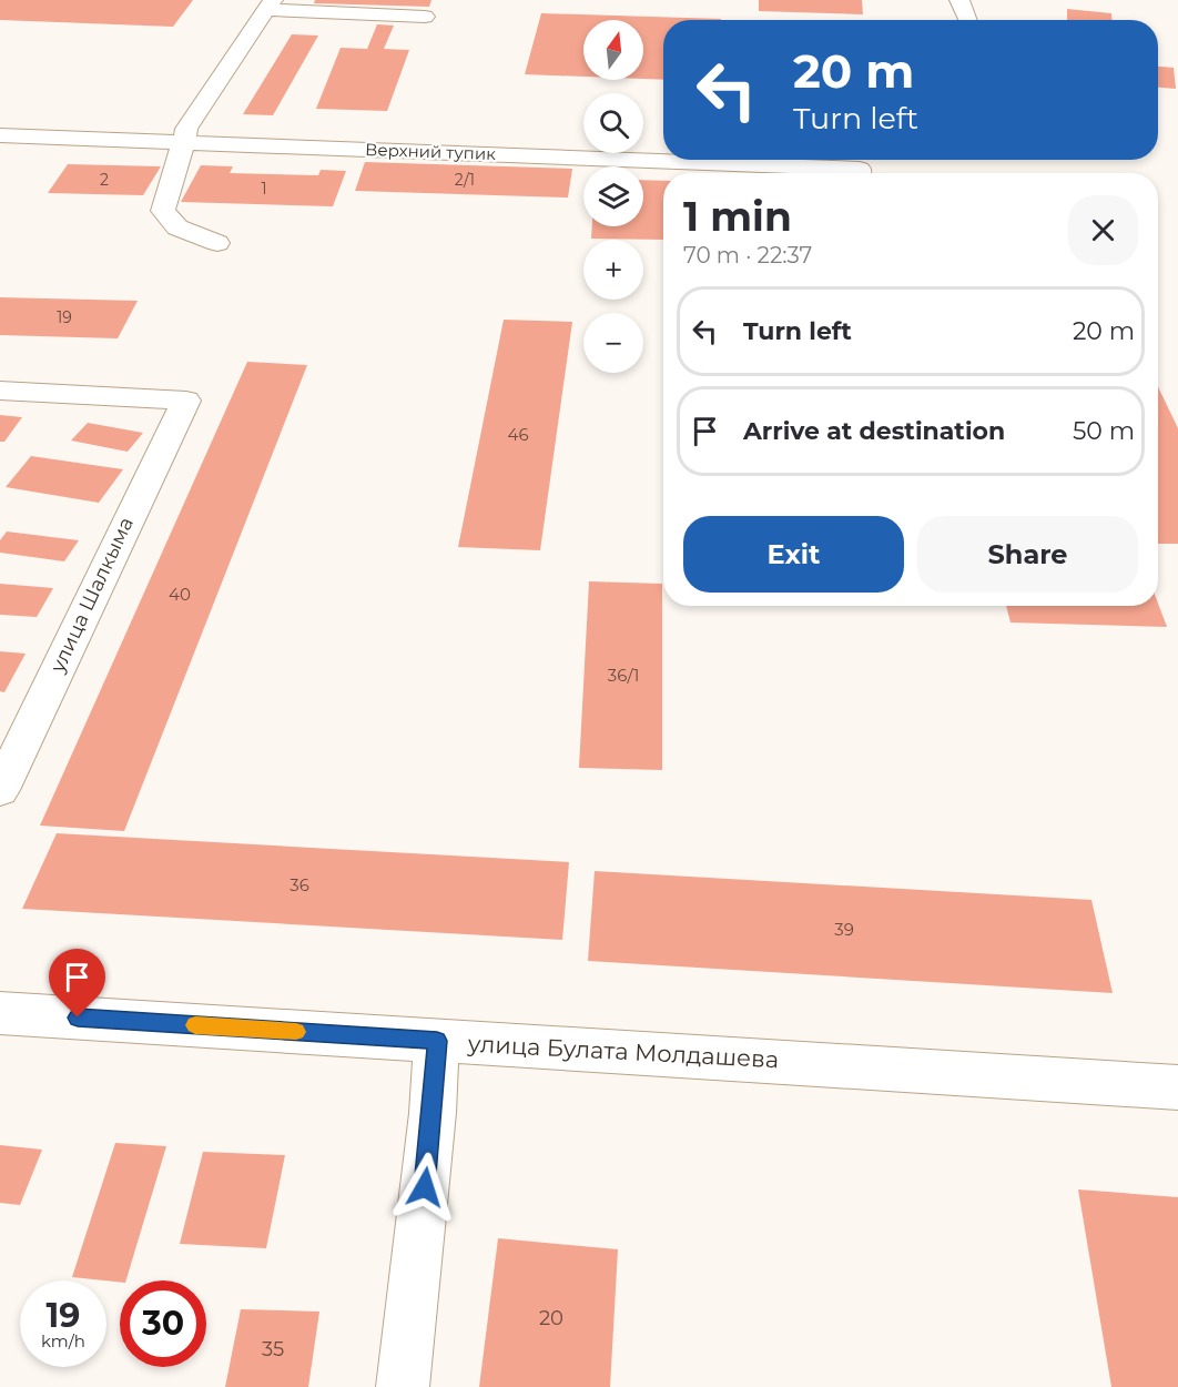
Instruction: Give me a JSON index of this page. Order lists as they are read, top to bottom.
{
  "streets": {
    "street": ["Верхний тупик", "улица Шалкыма", "улица Булата Молдашева"]
  },
  "house_numbers": [
    "2",
    "2/1",
    "1",
    "19",
    "46",
    "40",
    "36/1",
    "36",
    "39",
    "20",
    "35"
  ],
  "north": "top",
  "page": {
    "map_buttons": ["+", "−"],
    "turn": ["20 m", "Turn left"],
    "heading": ["1 min", "70 m · 22:37"],
    "list": [
      {
        "name": "Turn left",
        "value": "20 m"
      },
      {
        "name": "Arrive at destination",
        "value": "50 m"
      }
    ],
    "buttons": ["Exit", "Share"],
    "speed": "19 km/h",
    "limit": "30"
  }
}
